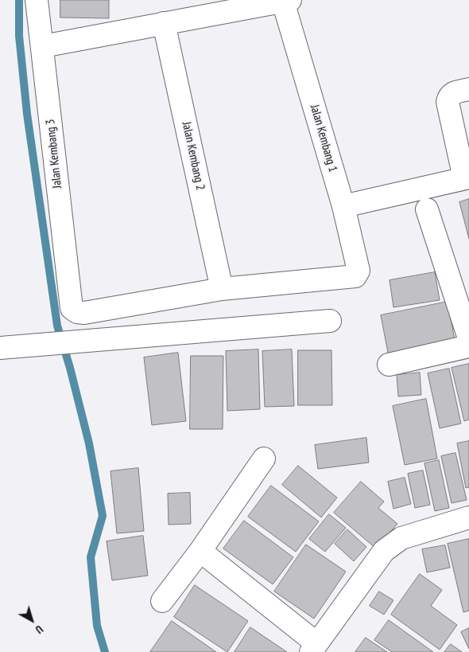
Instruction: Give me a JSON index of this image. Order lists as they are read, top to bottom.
{
  "streets": {
    "street": ["Jalan Kembang 1", "Jalan Kembang 3", "Jalan Kembang 2"]
  },
  "crossings": [
    ["Jalan Kembang 1", "Jalan Kembang 3"],
    ["Jalan Kembang 1", "Jalan Kembang 2"],
    ["Jalan Kembang 3", "Jalan Kembang 2"]
  ],
  "north": "bottom right"
}
